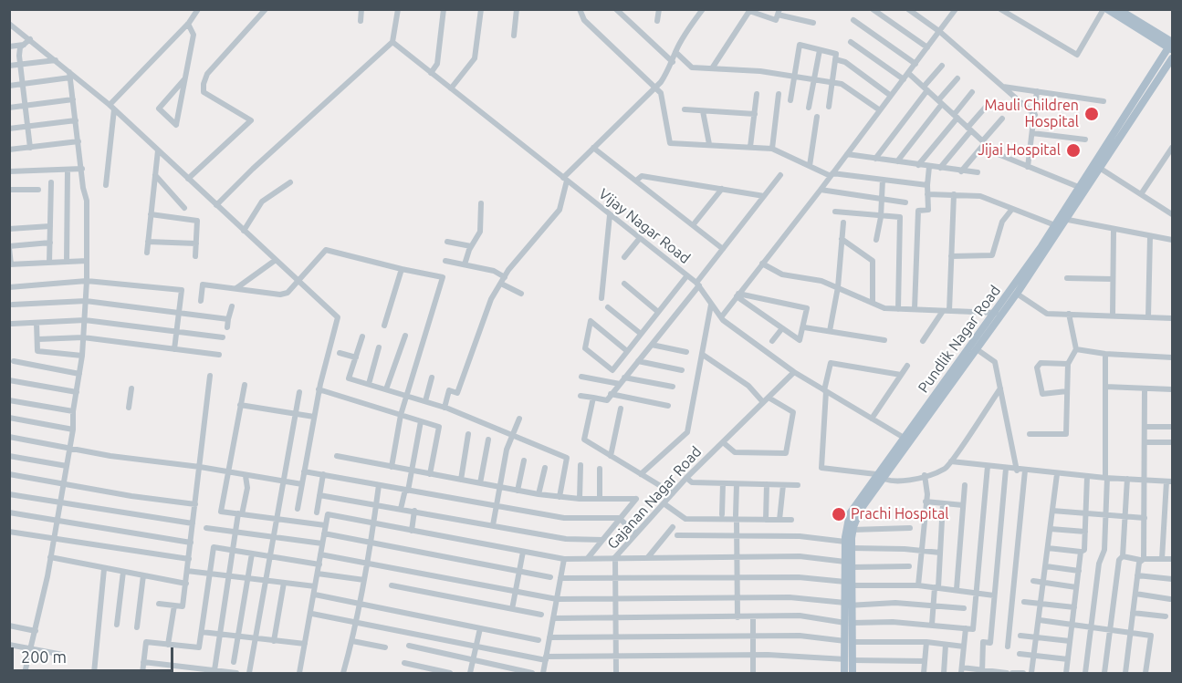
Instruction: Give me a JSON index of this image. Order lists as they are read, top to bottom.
{
  "streets": {
    "main road": ["Pundlik Nagar Road"],
    "street": ["Vijay Nagar Road", "Gajanan Nagar Road"]
  },
  "crossings": [
    ["Vijay Nagar Road", "Pundlik Nagar Road"],
    ["Vijay Nagar Road", "Gajanan Nagar Road"]
  ],
  "places": ["Mauli Children Hospital", "Jijai Hospital", "Prachi Hospital"],
  "scale_bar": "200 m"
}
